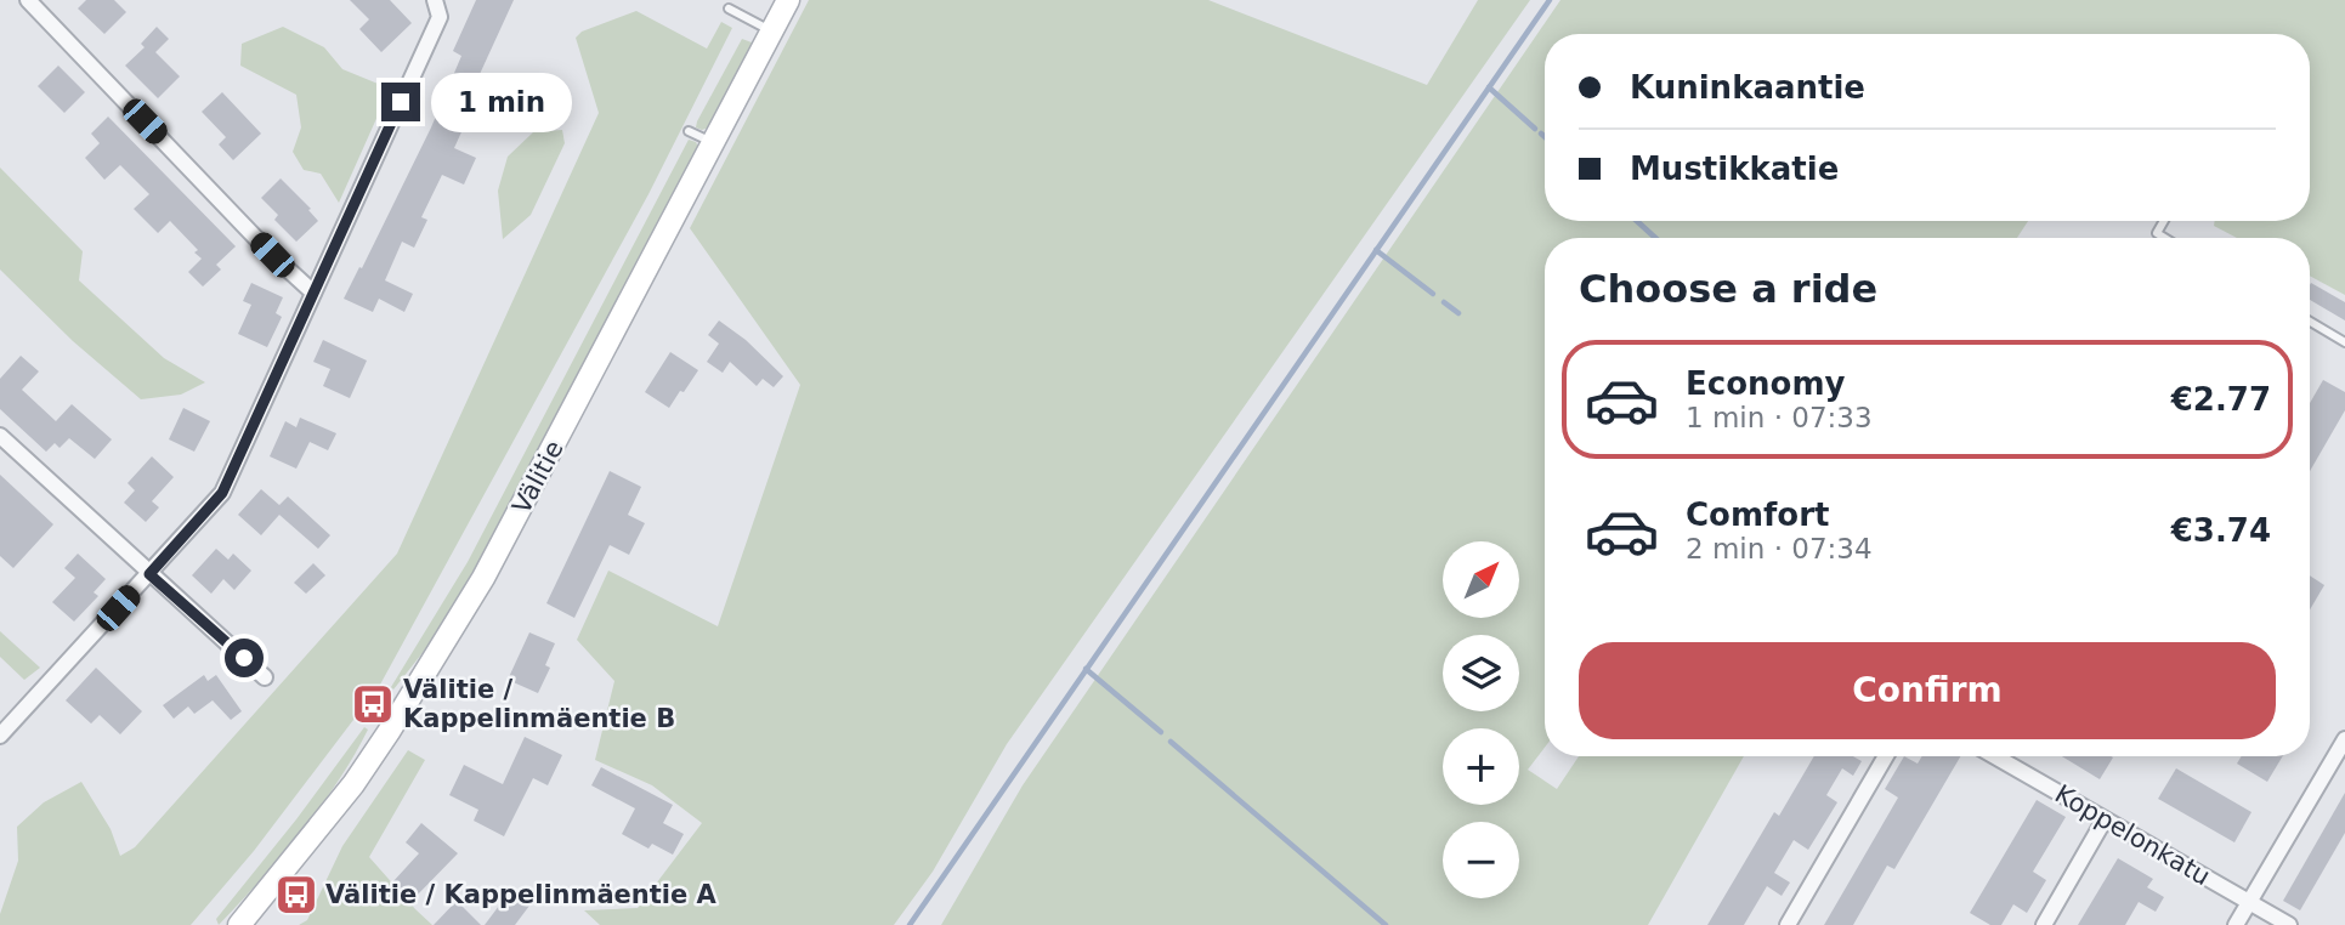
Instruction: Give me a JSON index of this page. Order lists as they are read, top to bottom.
{
  "streets": {
    "main road": ["Välitie"],
    "street": ["Koppelonkatu"]
  },
  "places": {
    "bus stop": ["Välitie / Kappelinmäentie B", "Välitie / Kappelinmäentie A"]
  },
  "north": "top right",
  "page": {
    "banner": ["Kuninkaantie", "Mustikkatie"],
    "bubble": "1 min",
    "heading": "Choose a ride",
    "list": [
      {
        "name": "Economy",
        "note": "1 min · 07:33",
        "value": "€2.77"
      },
      {
        "name": "Comfort",
        "note": "2 min · 07:34",
        "value": "€3.74"
      }
    ],
    "map_buttons": ["+", "−"],
    "buttons": "Confirm"
  }
}
